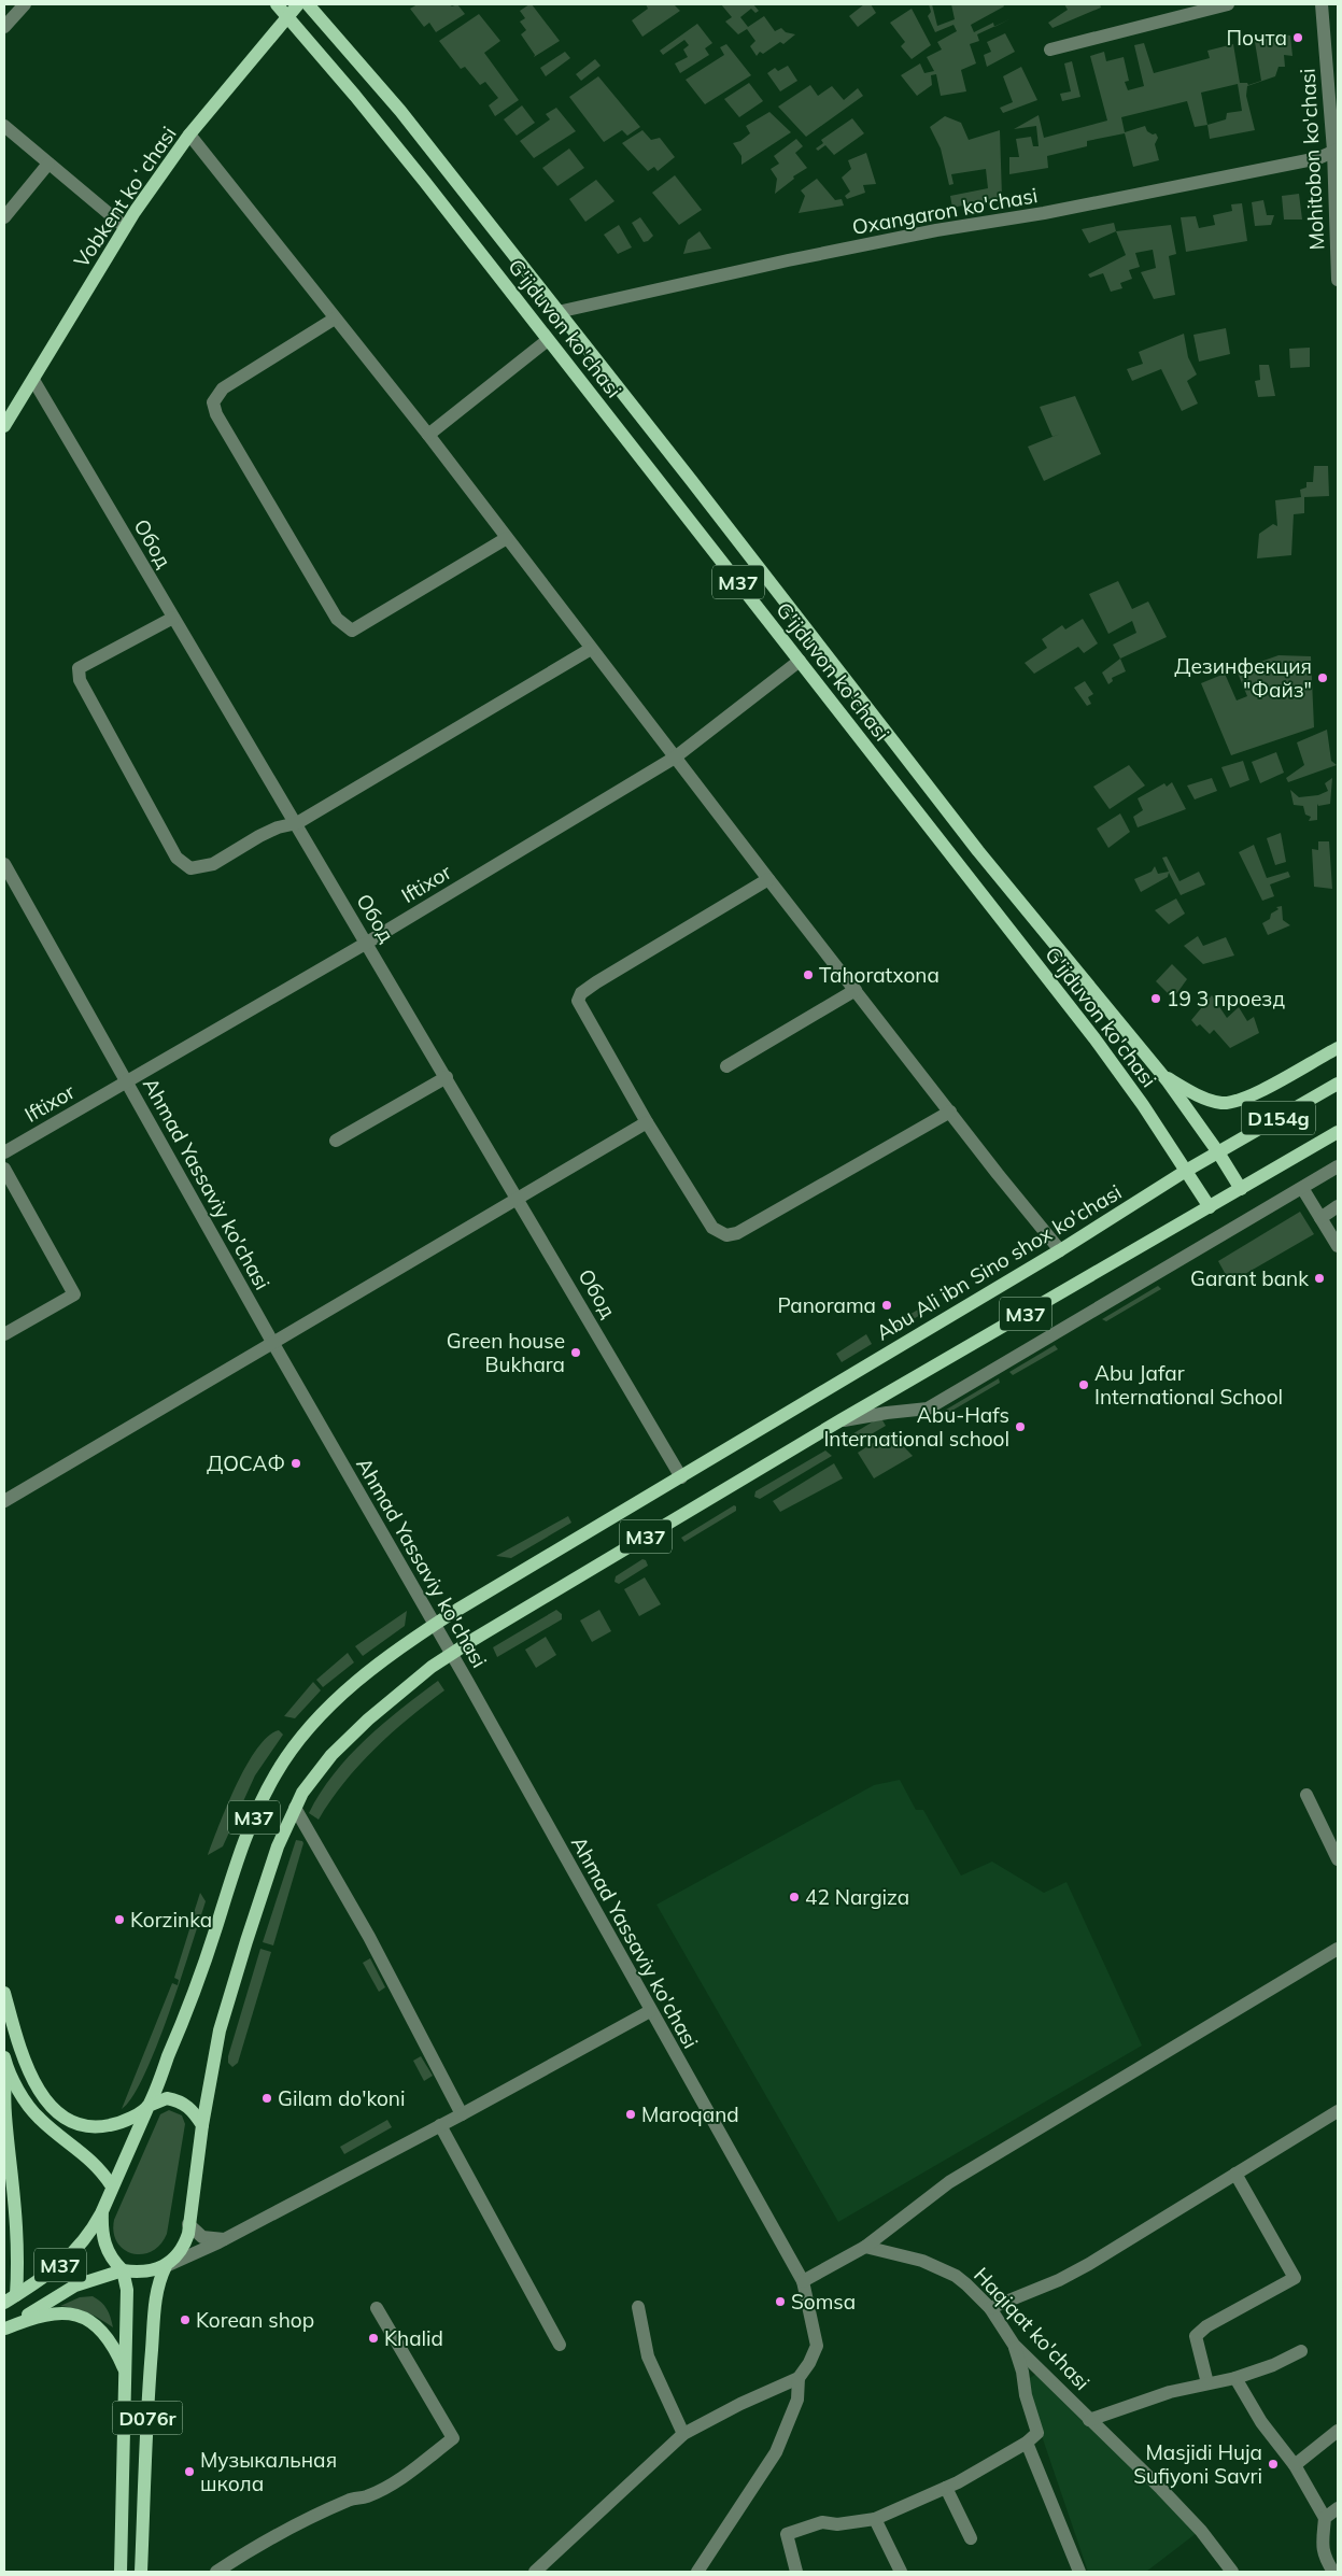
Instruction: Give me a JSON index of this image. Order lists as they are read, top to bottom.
{
  "streets": {
    "main road": [
      "Vobkent koʻchasi",
      "G'ijduvon ko'chasi",
      "M37",
      "D154g",
      "Abu Ali ibn Sino shox ko'chasi",
      "D076r"
    ],
    "street": [
      "Mohitobon ko'chasi",
      "Oxangaron ko'chasi",
      "Обод",
      "Iftixor",
      "Ahmad Yassaviy ko'chasi",
      "Haqiqat ko'chasi"
    ]
  },
  "crossings": [
    ["Mohitobon ko'chasi", "Oxangaron ko'chasi"],
    ["Vobkent koʻchasi", "G'ijduvon ko'chasi"],
    ["Vobkent koʻchasi", "Обод"],
    ["Oxangaron ko'chasi", "G'ijduvon ko'chasi"],
    ["G'ijduvon ko'chasi", "M37"],
    ["G'ijduvon ko'chasi", "Iftixor"],
    ["G'ijduvon ko'chasi", "Abu Ali ibn Sino shox ko'chasi"],
    ["Обод", "M37"],
    ["Обод", "Iftixor"],
    ["Обод", "Abu Ali ibn Sino shox ko'chasi"],
    ["M37", "D154g"],
    ["M37", "Ahmad Yassaviy ko'chasi"],
    ["M37", "Abu Ali ibn Sino shox ko'chasi"],
    ["M37", "D076r"],
    ["Iftixor", "Ahmad Yassaviy ko'chasi"]
  ],
  "places": [
    "Почта",
    "Дезинфекция \"Файз\"",
    "Tahoratxona",
    "19 3 проезд",
    "Garant bank",
    "Panorama",
    "Green house Bukhara",
    "Abu Jafar International School",
    "Abu-Hafs International school",
    "ДОСАФ",
    "42 Nargiza",
    "Korzinka",
    "Gilam do'koni",
    "Maroqand",
    "Somsa",
    "Korean shop",
    "Khalid",
    "Masjidi Huja Sufiyoni Savri",
    "Музыкальная школа"
  ]
}
